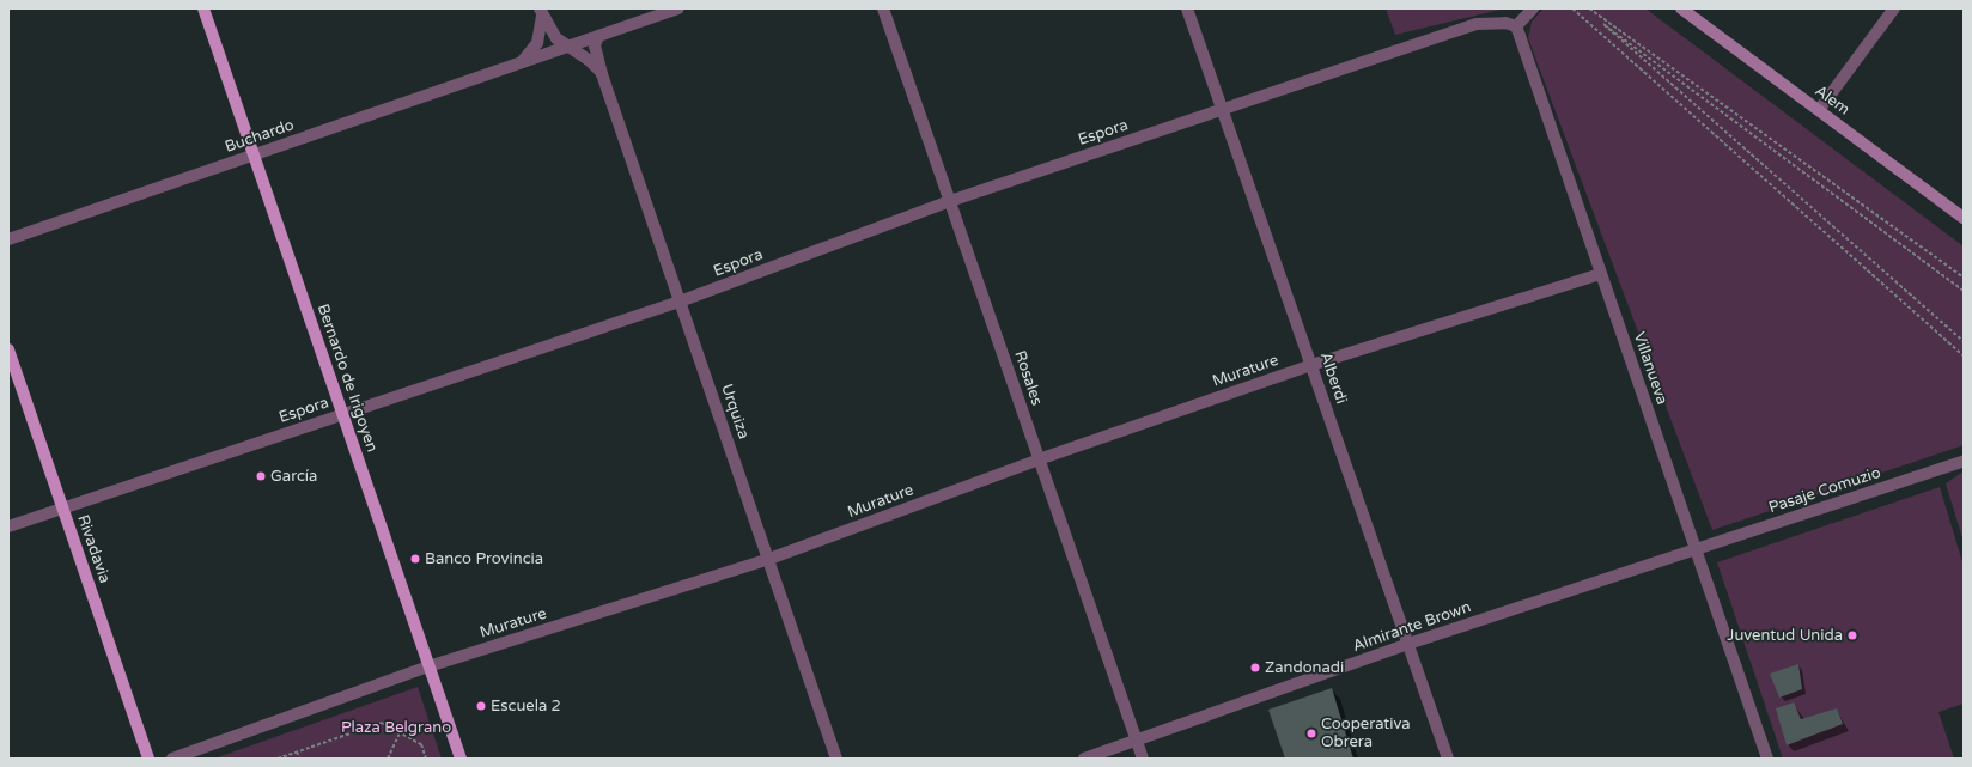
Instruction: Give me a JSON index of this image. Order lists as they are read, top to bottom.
{
  "streets": {
    "main road": ["Alem", "Bernardo de Irigoyen", "Rivadavia"],
    "street": [
      "Espora",
      "Buchardo",
      "Villanueva",
      "Murature",
      "Rosales",
      "Alberdi",
      "Urquiza",
      "Pasaje Comuzio",
      "Almirante Brown"
    ]
  },
  "crossings": [
    ["Espora", "Villanueva"],
    ["Espora", "Bernardo de Irigoyen"],
    ["Espora", "Rosales"],
    ["Espora", "Alberdi"],
    ["Espora", "Urquiza"],
    ["Espora", "Rivadavia"],
    ["Buchardo", "Bernardo de Irigoyen"],
    ["Buchardo", "Urquiza"],
    ["Villanueva", "Murature"],
    ["Villanueva", "Pasaje Comuzio"],
    ["Villanueva", "Almirante Brown"],
    ["Murature", "Bernardo de Irigoyen"],
    ["Murature", "Rosales"],
    ["Murature", "Alberdi"],
    ["Murature", "Urquiza"],
    ["Rosales", "Almirante Brown"],
    ["Alberdi", "Almirante Brown"],
    ["Pasaje Comuzio", "Almirante Brown"]
  ],
  "parks": ["Plaza Belgrano"],
  "places": [
    "García",
    "Banco Provincia",
    "Juventud Unida",
    "Zandonadi",
    "Escuela 2",
    "Cooperativa Obrera"
  ]
}
